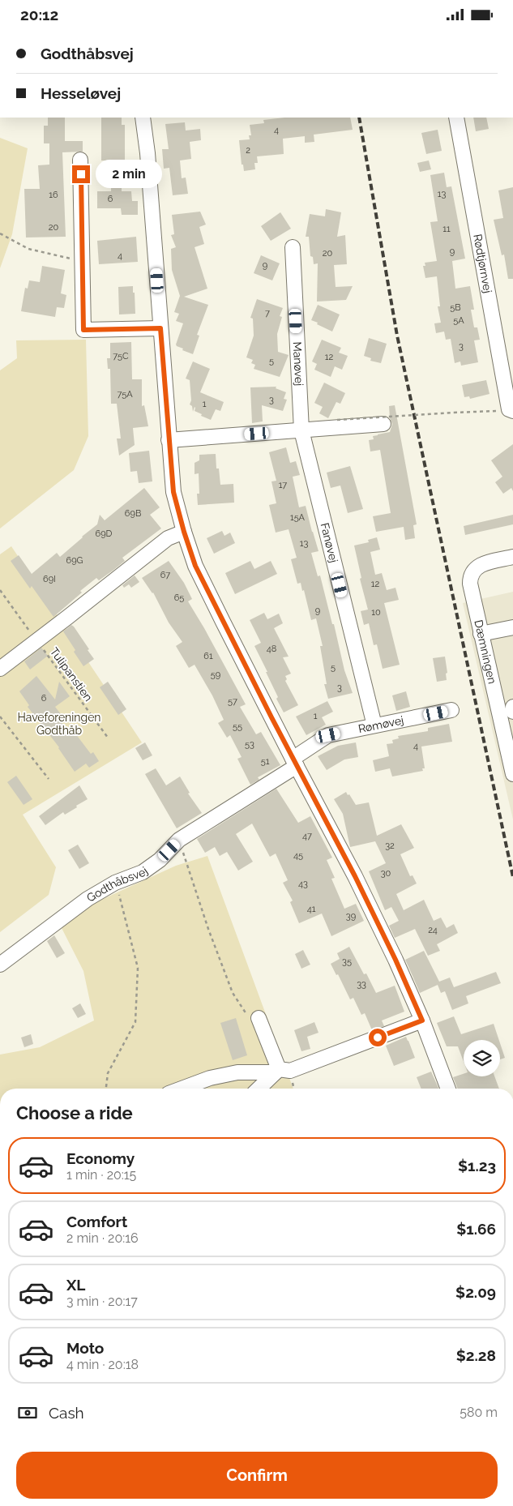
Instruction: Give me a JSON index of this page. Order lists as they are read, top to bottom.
{
  "streets": {
    "street": [
      "Rødtjørnvej",
      "Manøvej",
      "Fanøvej",
      "Dæmningen",
      "Rømøvej",
      "Godthåbsvej"
    ],
    "path": ["Tulipanstien"]
  },
  "crossings": [
    ["Manøvej", "Fanøvej"],
    ["Fanøvej", "Rømøvej"],
    ["Rømøvej", "Godthåbsvej"]
  ],
  "parks": ["Haveforeningen Godthåb"],
  "house_numbers": [
    "4",
    "2",
    "13",
    "16",
    "6",
    "20",
    "11",
    "9",
    "20",
    "4",
    "9",
    "5B",
    "7",
    "5A",
    "3",
    "75C",
    "12",
    "5",
    "75A",
    "3",
    "1",
    "17",
    "69B",
    "15A",
    "69D",
    "13",
    "69G",
    "67",
    "69I",
    "12",
    "65",
    "9",
    "10",
    "48",
    "61",
    "5",
    "59",
    "3",
    "6",
    "57",
    "1",
    "55",
    "53",
    "4",
    "51",
    "47",
    "32",
    "45",
    "30",
    "43",
    "41",
    "39",
    "24",
    "35",
    "33"
  ],
  "page": {
    "status": "20:12",
    "banner": ["Godthåbsvej", "Hesseløvej"],
    "bubble": "2 min",
    "heading": "Choose a ride",
    "list": [
      {
        "name": "Economy",
        "note": "1 min · 20:15",
        "value": "$1.23"
      },
      {
        "name": "Comfort",
        "note": "2 min · 20:16",
        "value": "$1.66"
      },
      {
        "name": "XL",
        "note": "3 min · 20:17",
        "value": "$2.09"
      },
      {
        "name": "Moto",
        "note": "4 min · 20:18",
        "value": "$2.28"
      }
    ],
    "pay": ["Cash", "580 m"],
    "buttons": "Confirm"
  }
}
